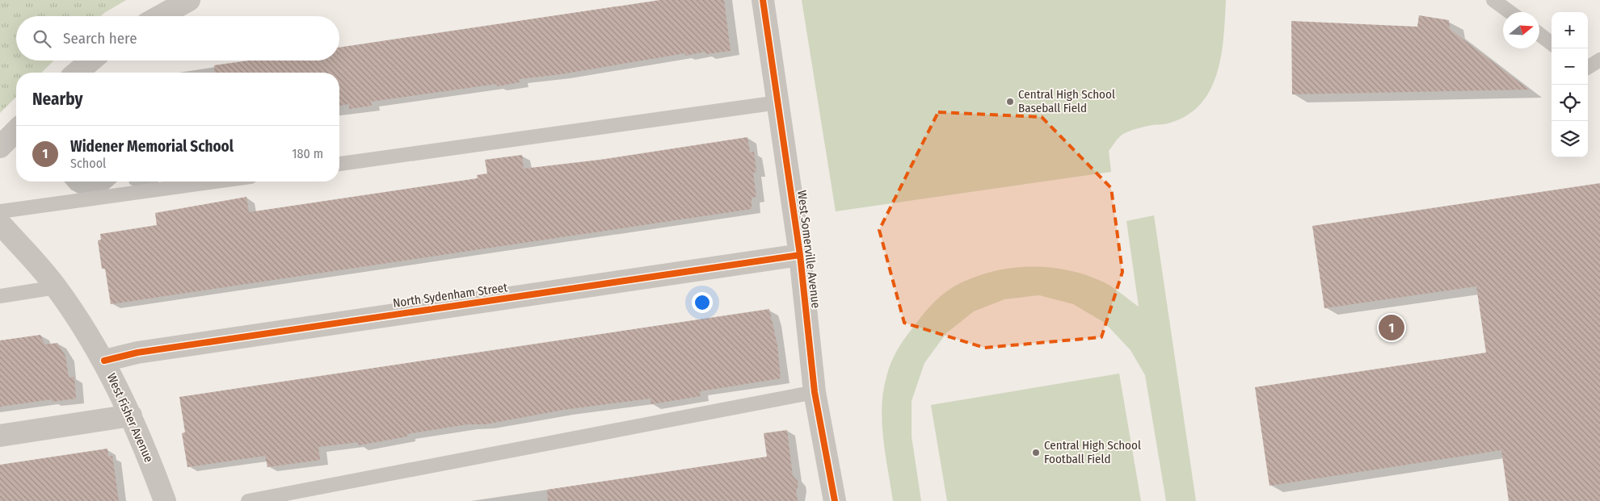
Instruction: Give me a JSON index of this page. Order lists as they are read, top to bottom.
{
  "streets": {
    "street": ["West Somerville Avenue", "North Sydenham Street", "West Fisher Avenue"]
  },
  "crossings": [
    ["West Somerville Avenue", "North Sydenham Street"],
    ["North Sydenham Street", "West Fisher Avenue"]
  ],
  "places": ["Central High School Baseball Field", "Central High School Football Field"],
  "north": "right",
  "page": {
    "map_buttons": ["+", "−"],
    "search": "Search here",
    "heading": "Nearby",
    "list": [
      {
        "mark": "1",
        "name": "Widener Memorial School",
        "note": "School",
        "value": "180 m"
      }
    ],
    "pins": "1"
  }
}
